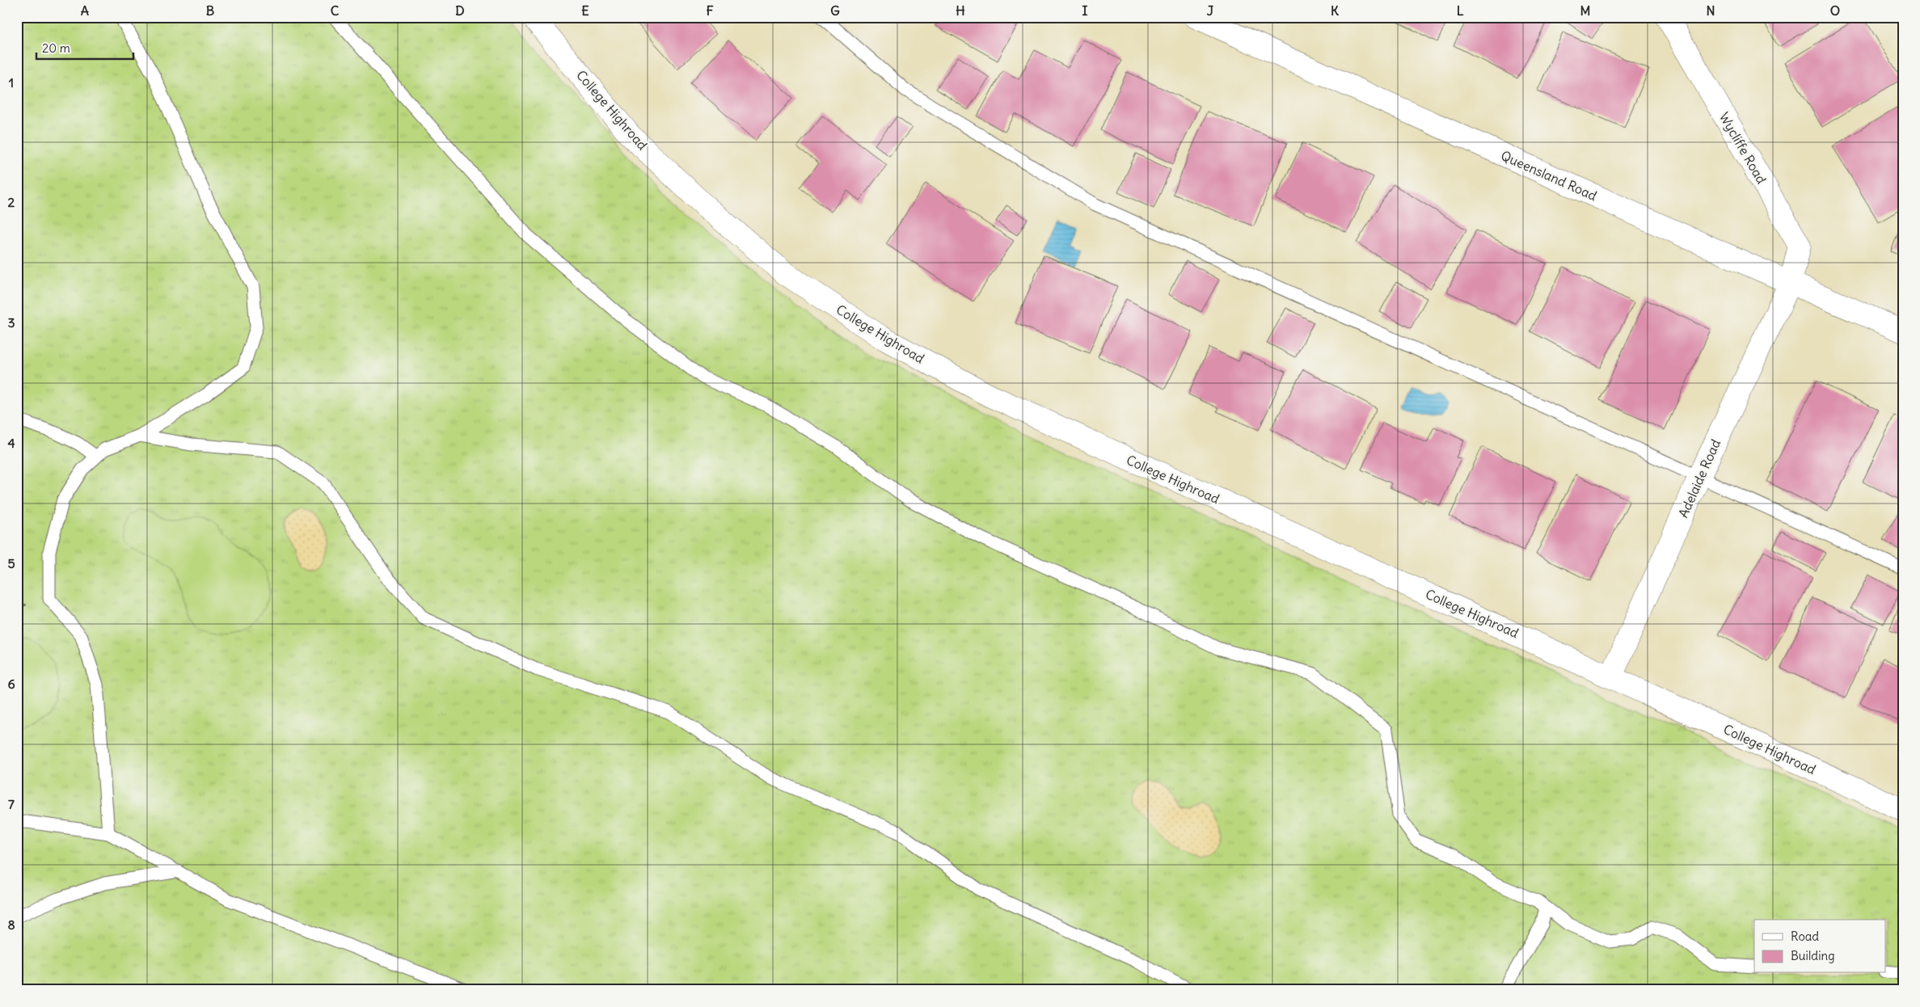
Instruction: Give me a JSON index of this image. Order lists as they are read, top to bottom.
{
  "streets": {
    "street": [
      "College Highroad",
      "Wycliffe Road",
      "Queensland Road",
      "Adelaide Road"
    ]
  },
  "crossings": [
    ["College Highroad", "Adelaide Road"],
    ["Wycliffe Road", "Queensland Road"],
    ["Wycliffe Road", "Adelaide Road"],
    ["Queensland Road", "Adelaide Road"]
  ],
  "legend": ["Road", "Building"],
  "scale_bar": "20 m",
  "grid": {
    "columns": [
      "A",
      "B",
      "C",
      "D",
      "E",
      "F",
      "G",
      "H",
      "I",
      "J",
      "K",
      "L",
      "M",
      "N",
      "O"
    ],
    "rows": [
      "1",
      "2",
      "3",
      "4",
      "5",
      "6",
      "7",
      "8"
    ]
  }
}
